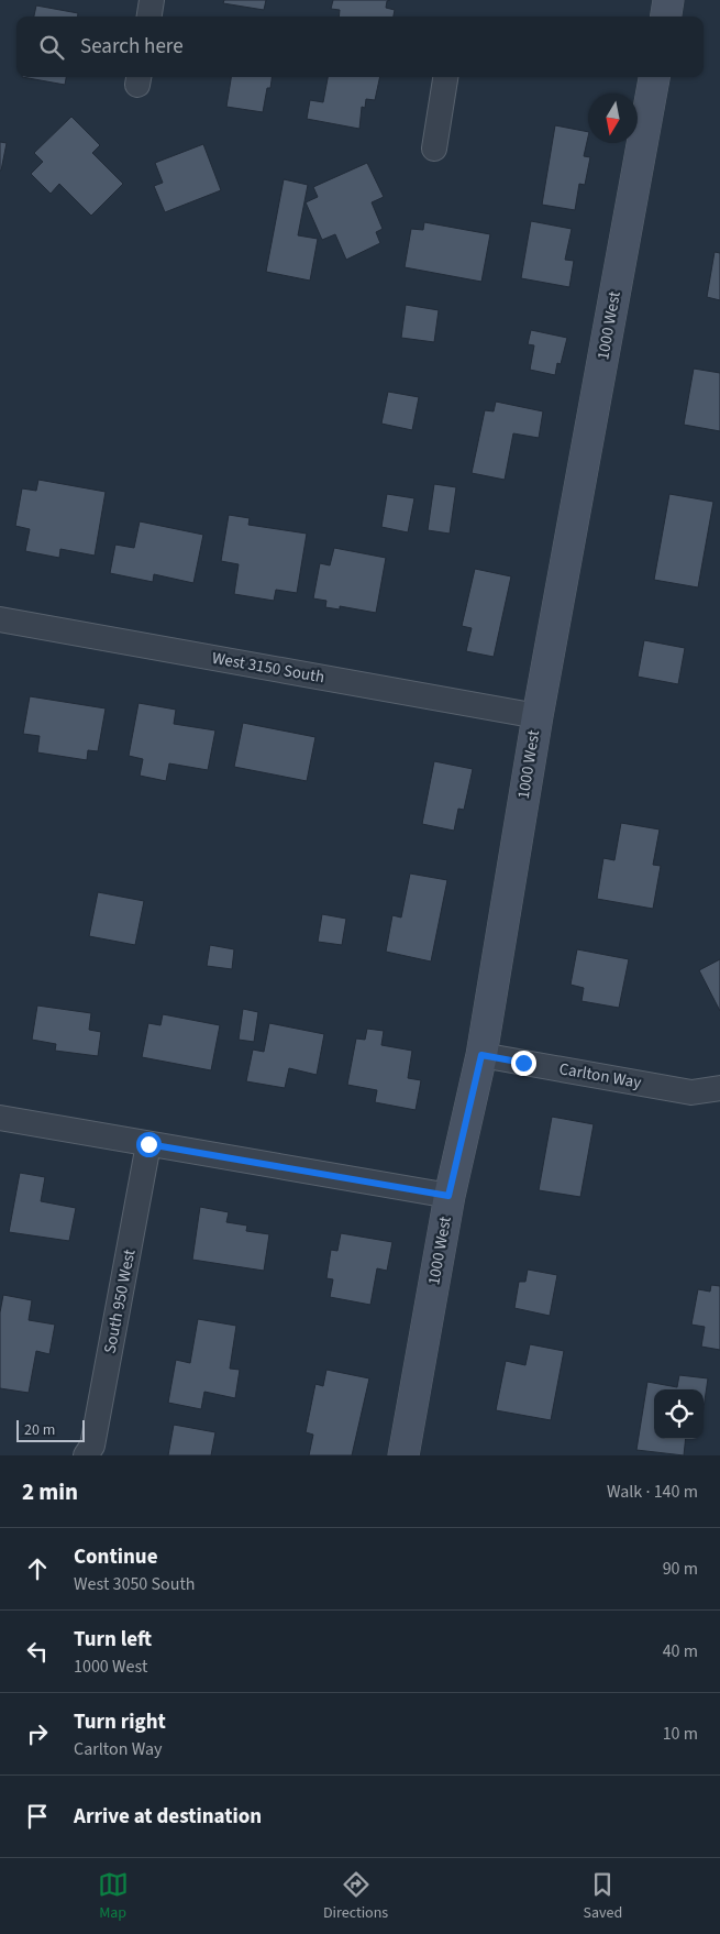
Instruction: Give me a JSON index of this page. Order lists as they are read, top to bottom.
{
  "streets": {
    "main road": ["1000 West"],
    "street": ["West 3150 South", "Carlton Way", "South 950 West"]
  },
  "crossings": [
    ["1000 West", "West 3150 South"],
    ["1000 West", "Carlton Way"]
  ],
  "scale_bar": "20 m",
  "north": "bottom",
  "page": {
    "search": "Search here",
    "scale": "20 m",
    "heading": ["2 min", "Walk · 140 m"],
    "list": [
      ["Continue", "West 3050 South", "90 m"],
      ["Turn left", "1000 West", "40 m"],
      ["Turn right", "Carlton Way", "10 m"],
      "Arrive at destination"
    ],
    "nav": ["Map", "Directions", "Saved"]
  }
}
